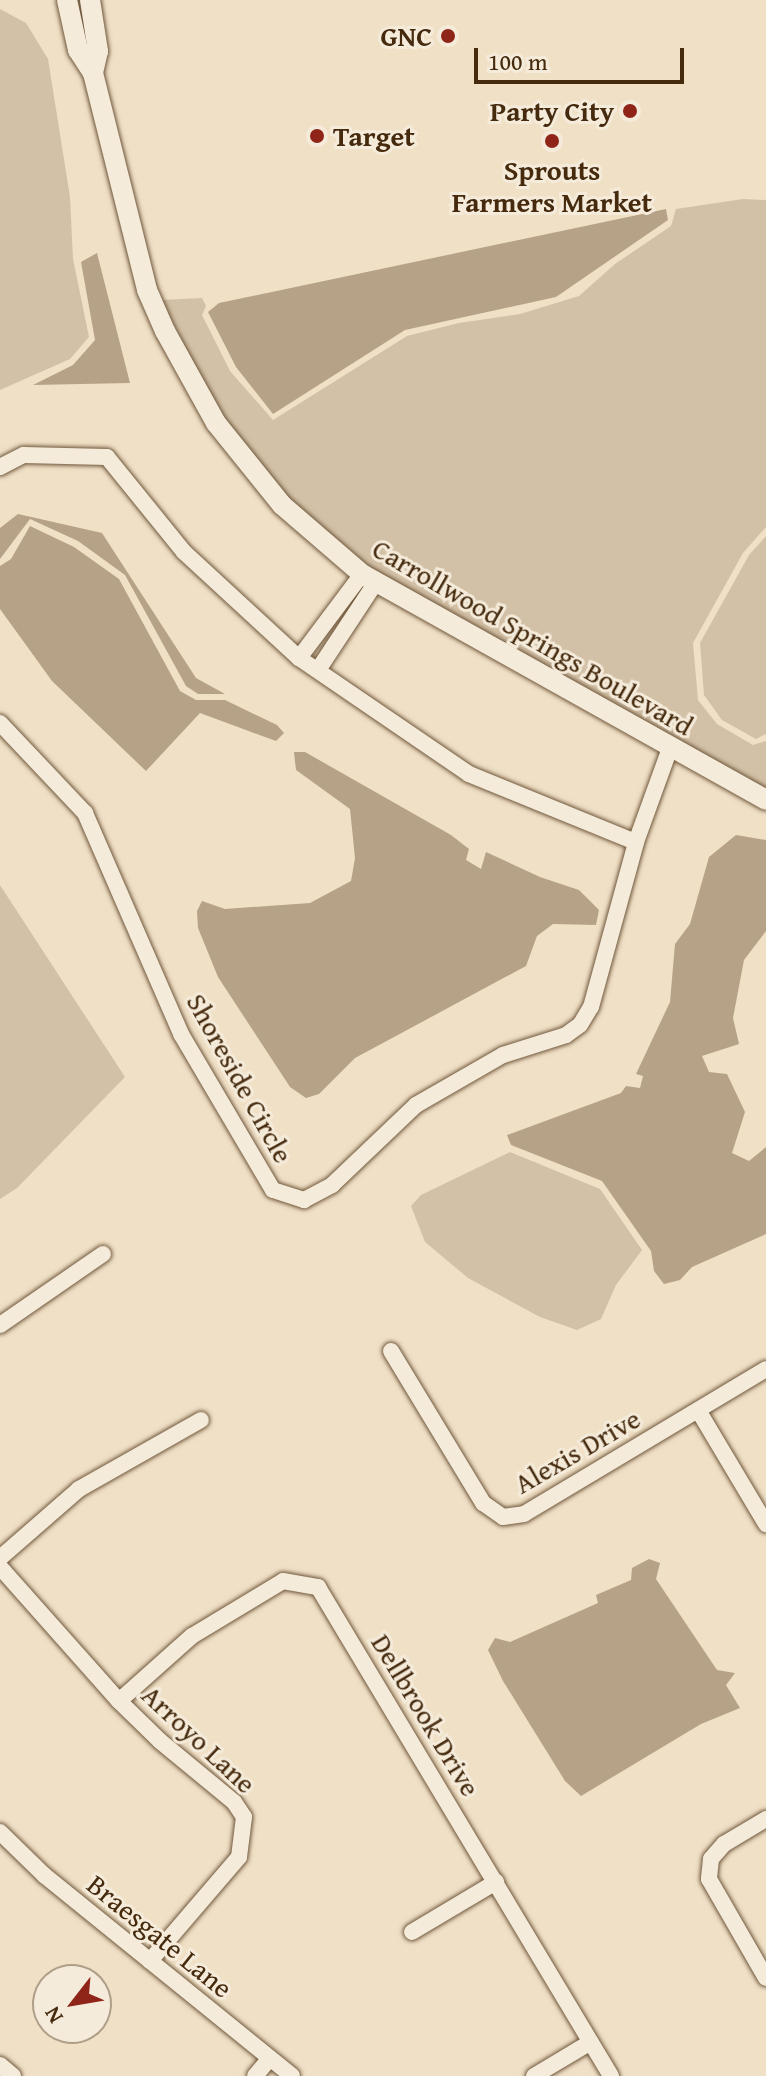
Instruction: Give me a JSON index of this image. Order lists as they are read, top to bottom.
{
  "streets": {
    "street": [
      "Carrollwood Springs Boulevard",
      "Shoreside Circle",
      "Alexis Drive",
      "Dellbrook Drive",
      "Arroyo Lane",
      "Braesgate Lane"
    ]
  },
  "crossings": [
    ["Carrollwood Springs Boulevard", "Shoreside Circle"],
    ["Dellbrook Drive", "Arroyo Lane"],
    ["Arroyo Lane", "Braesgate Lane"]
  ],
  "places": [
    "GNC",
    "Party City",
    "Target",
    "Sprouts Farmers Market"
  ],
  "scale_bar": "100 m",
  "north": "bottom left"
}
